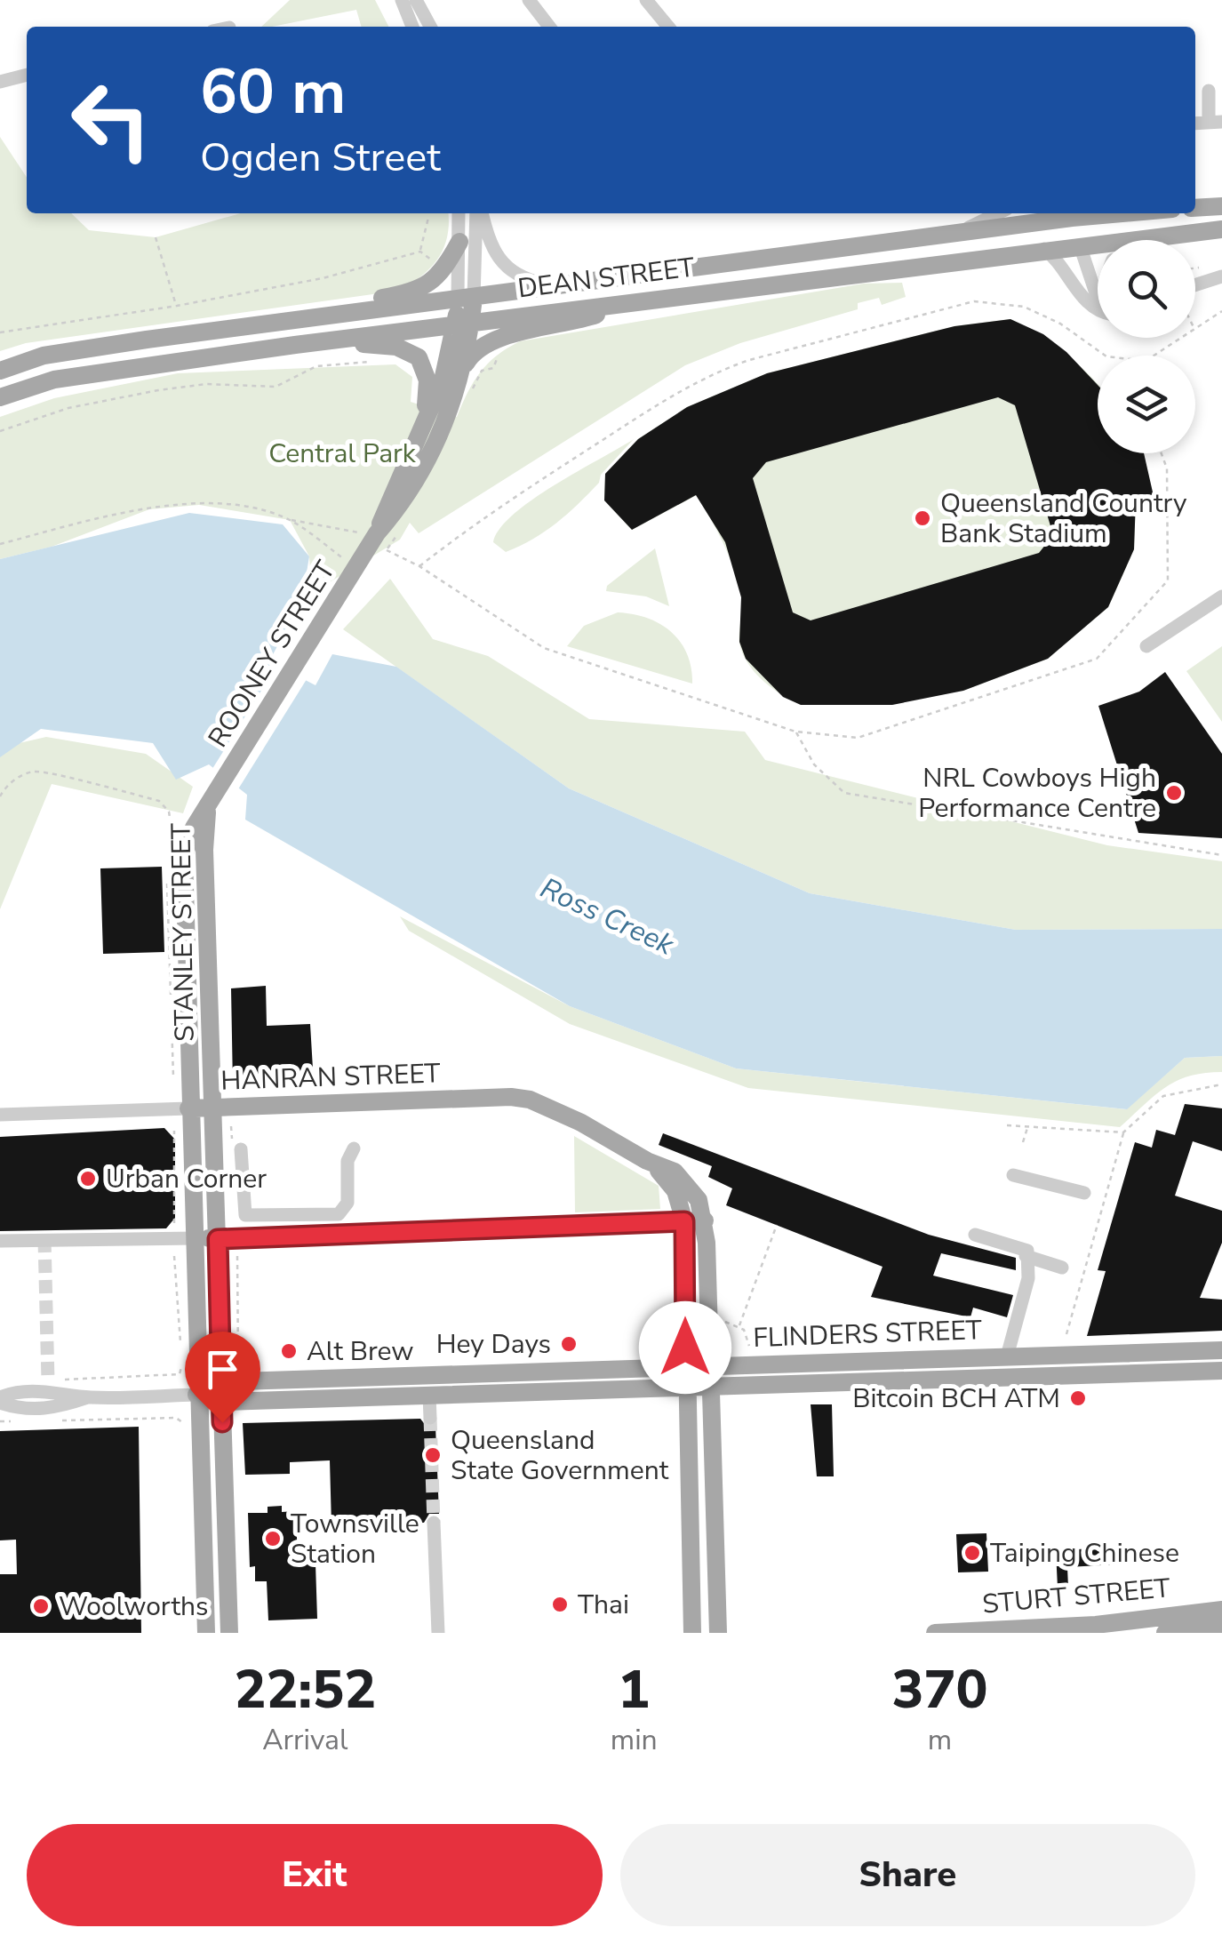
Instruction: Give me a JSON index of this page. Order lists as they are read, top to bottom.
{
  "streets": {
    "main road": [
      "DEAN STREET",
      "ROONEY STREET",
      "STANLEY STREET",
      "HANRAN STREET",
      "FLINDERS STREET",
      "STURT STREET"
    ]
  },
  "crossings": [
    ["DEAN STREET", "ROONEY STREET"],
    ["ROONEY STREET", "STANLEY STREET"],
    ["STANLEY STREET", "HANRAN STREET"],
    ["STANLEY STREET", "FLINDERS STREET"]
  ],
  "water": ["Ross Creek"],
  "parks": ["Central Park"],
  "places": [
    "Queensland Country Bank Stadium",
    "NRL Cowboys High Performance Centre",
    "Urban Corner",
    "Hey Days",
    "Alt Brew",
    "Bitcoin BCH ATM",
    "Queensland State Government",
    "Townsville Station",
    "Taiping Chinese",
    "Thai",
    "Woolworths"
  ],
  "page": {
    "turn": ["60 m", "Ogden Street"],
    "eta": [
      "22:52",
      "Arrival",
      "1",
      "min",
      "370",
      "m"
    ],
    "buttons": ["Exit", "Share"]
  }
}
